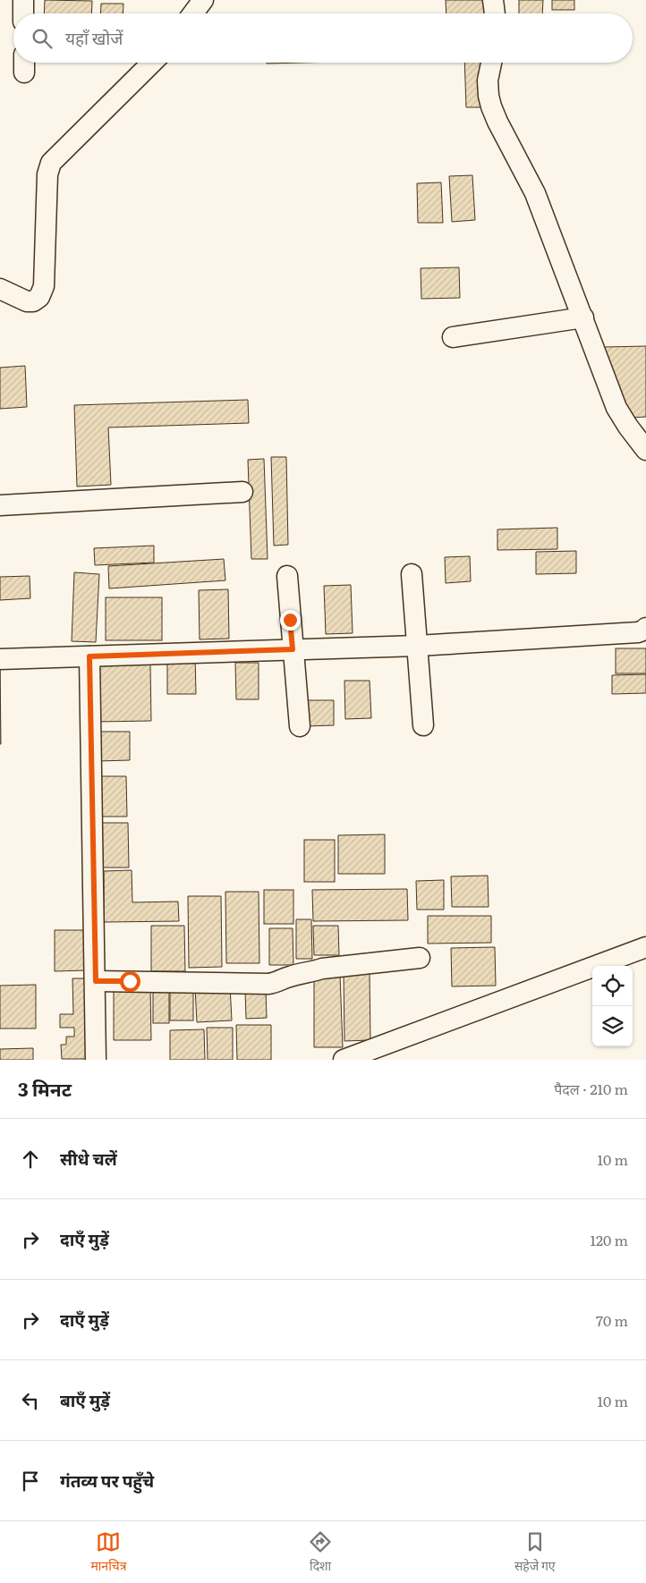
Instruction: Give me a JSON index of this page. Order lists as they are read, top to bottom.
{
  "page": {
    "search": "यहाँ खोजें",
    "heading": ["3 मिनट", "पैदल · 210 m"],
    "list": [
      ["सीधे चलें", "10 m"],
      ["दाएँ मुड़ें", "120 m"],
      ["दाएँ मुड़ें", "70 m"],
      ["बाएँ मुड़ें", "10 m"],
      "गंतव्य पर पहुँचे"
    ],
    "nav": ["मानचित्र", "दिशा", "सहेजे गए"]
  }
}
